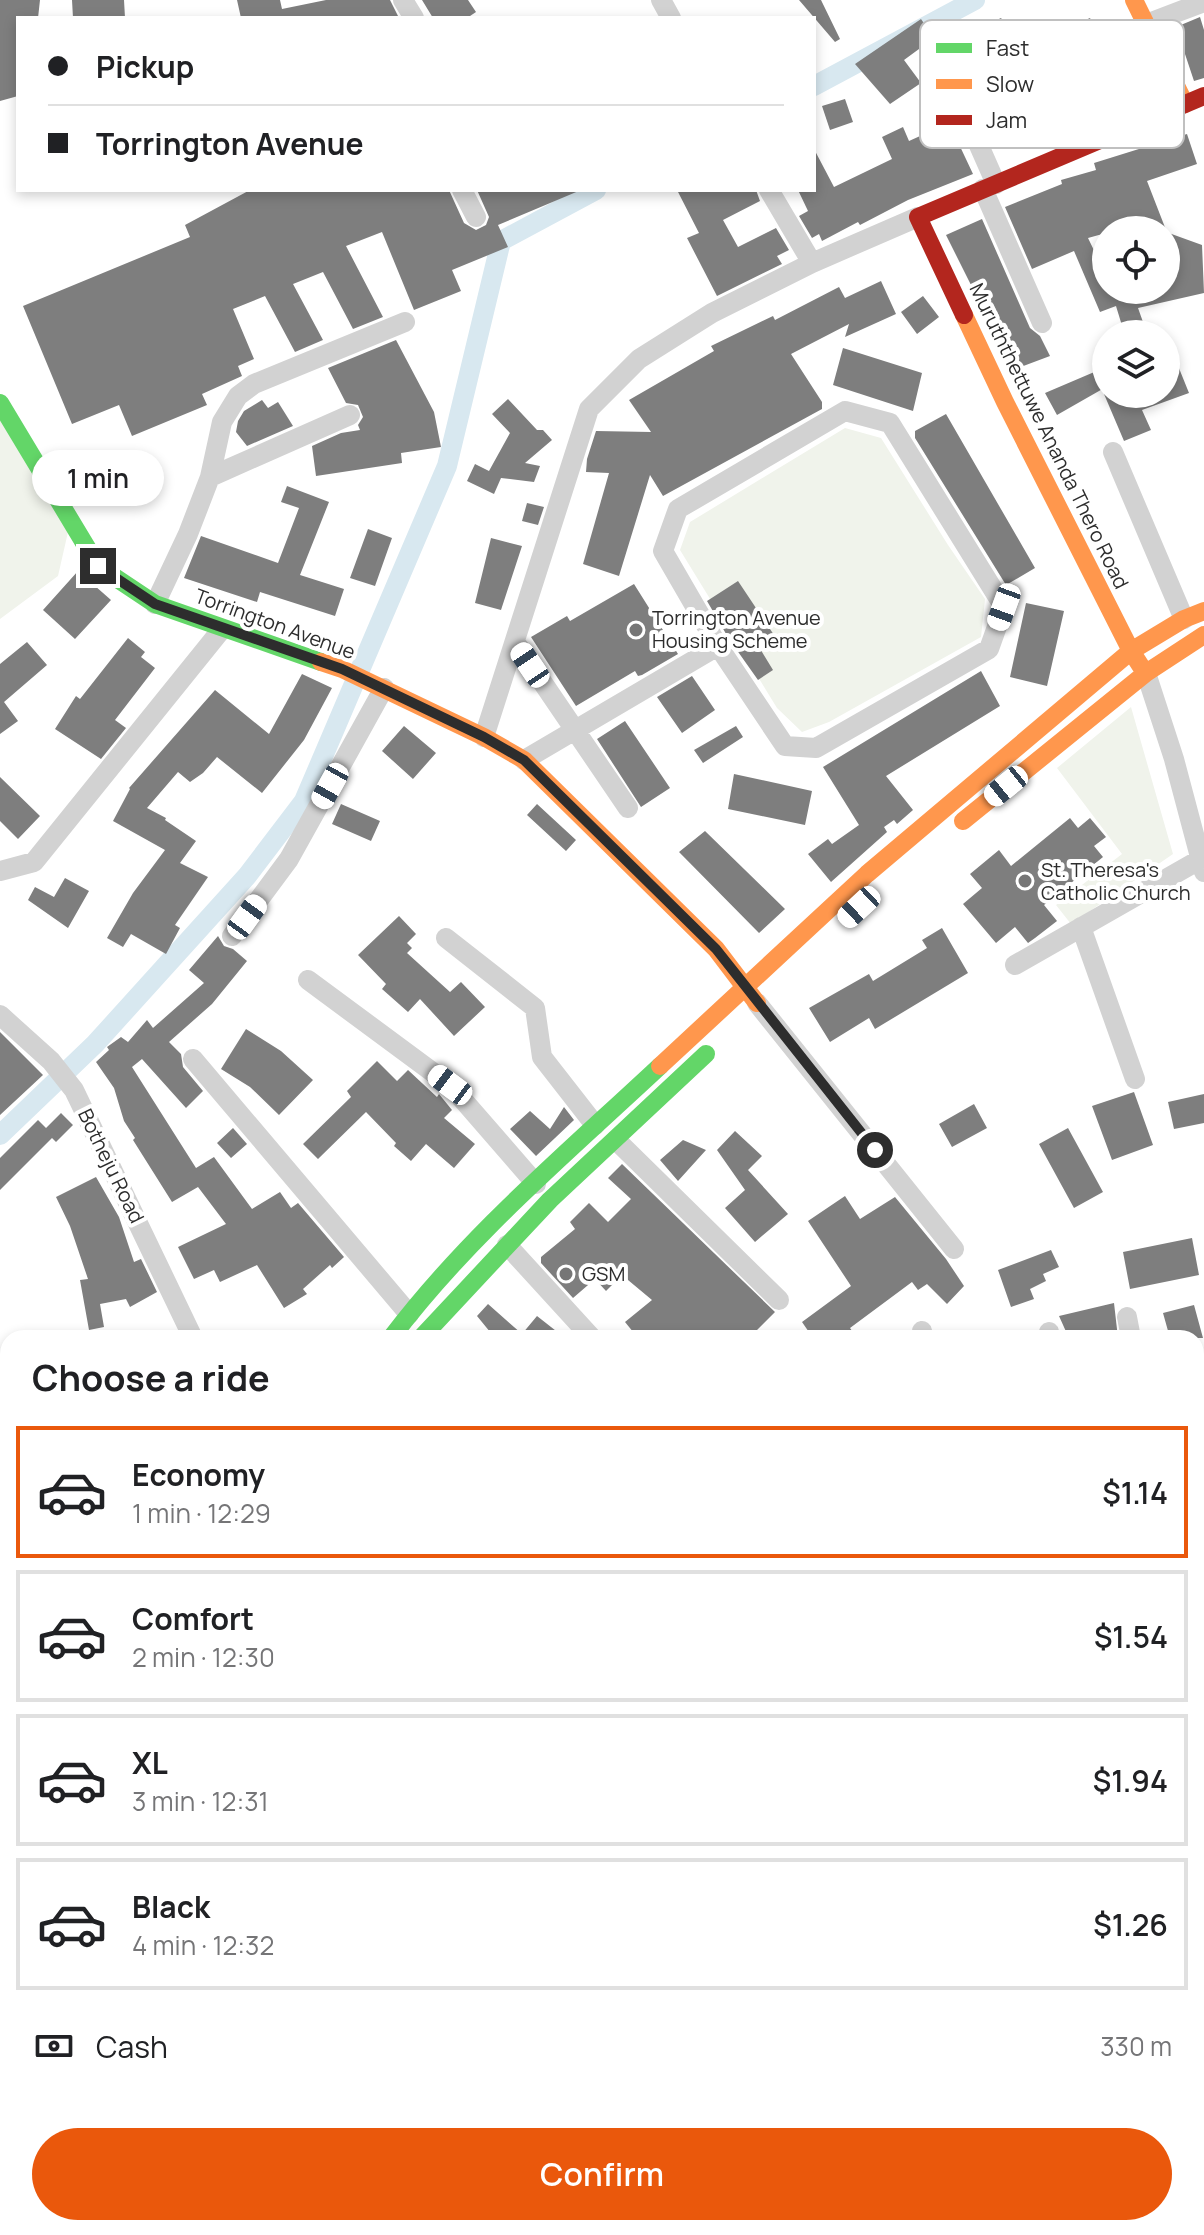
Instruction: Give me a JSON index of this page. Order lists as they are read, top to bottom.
{
  "streets": {
    "main road": ["Muruththettuwe Ananda Thero Road", "Torrington Avenue"],
    "street": ["Botheju Road"]
  },
  "places": ["Torrington Avenue Housing Scheme", "St. Theresa's Catholic Church", "GSM"],
  "legend": ["Fast", "Slow", "Jam"],
  "page": {
    "banner": ["Pickup", "Torrington Avenue"],
    "bubble": "1 min",
    "heading": "Choose a ride",
    "list": [
      {
        "name": "Economy",
        "note": "1 min · 12:29",
        "value": "$1.14"
      },
      {
        "name": "Comfort",
        "note": "2 min · 12:30",
        "value": "$1.54"
      },
      {
        "name": "XL",
        "note": "3 min · 12:31",
        "value": "$1.94"
      },
      {
        "name": "Black",
        "note": "4 min · 12:32",
        "value": "$1.26"
      }
    ],
    "pay": ["Cash", "330 m"],
    "buttons": "Confirm"
  }
}
